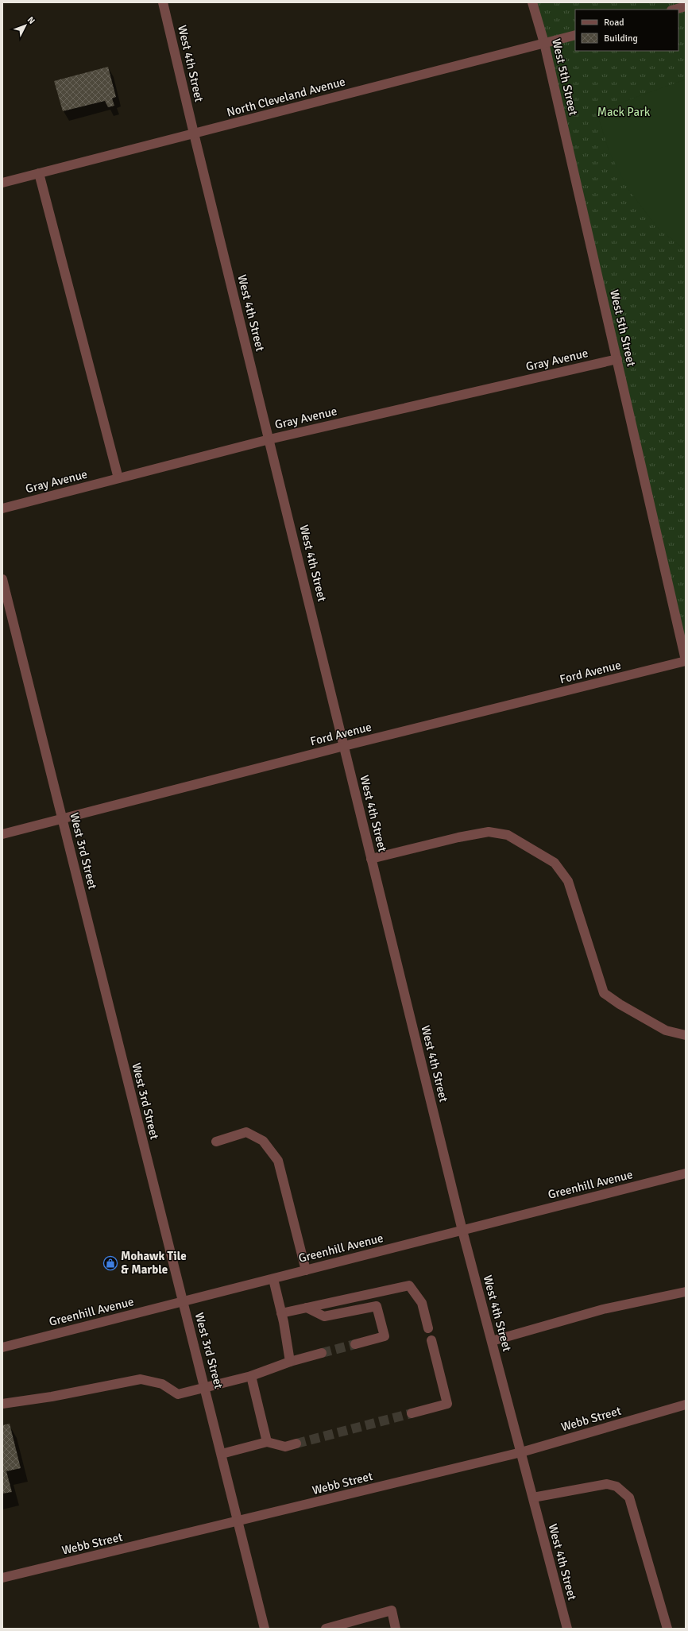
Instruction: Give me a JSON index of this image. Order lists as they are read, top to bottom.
{
  "streets": {
    "street": [
      "West 4th Street",
      "West 5th Street",
      "North Cleveland Avenue",
      "Gray Avenue",
      "Ford Avenue",
      "West 3rd Street",
      "Greenhill Avenue",
      "Webb Street"
    ]
  },
  "crossings": [
    ["West 4th Street", "North Cleveland Avenue"],
    ["West 4th Street", "Gray Avenue"],
    ["West 4th Street", "Ford Avenue"],
    ["West 4th Street", "Greenhill Avenue"],
    ["West 4th Street", "Webb Street"],
    ["West 5th Street", "North Cleveland Avenue"],
    ["West 5th Street", "Gray Avenue"],
    ["West 5th Street", "Ford Avenue"],
    ["Ford Avenue", "West 3rd Street"],
    ["West 3rd Street", "Greenhill Avenue"],
    ["West 3rd Street", "Webb Street"]
  ],
  "parks": ["Mack Park"],
  "places": {
    "shop": ["Mohawk Tile & Marble"]
  },
  "legend": ["Road", "Building"],
  "north": "top right"
}
